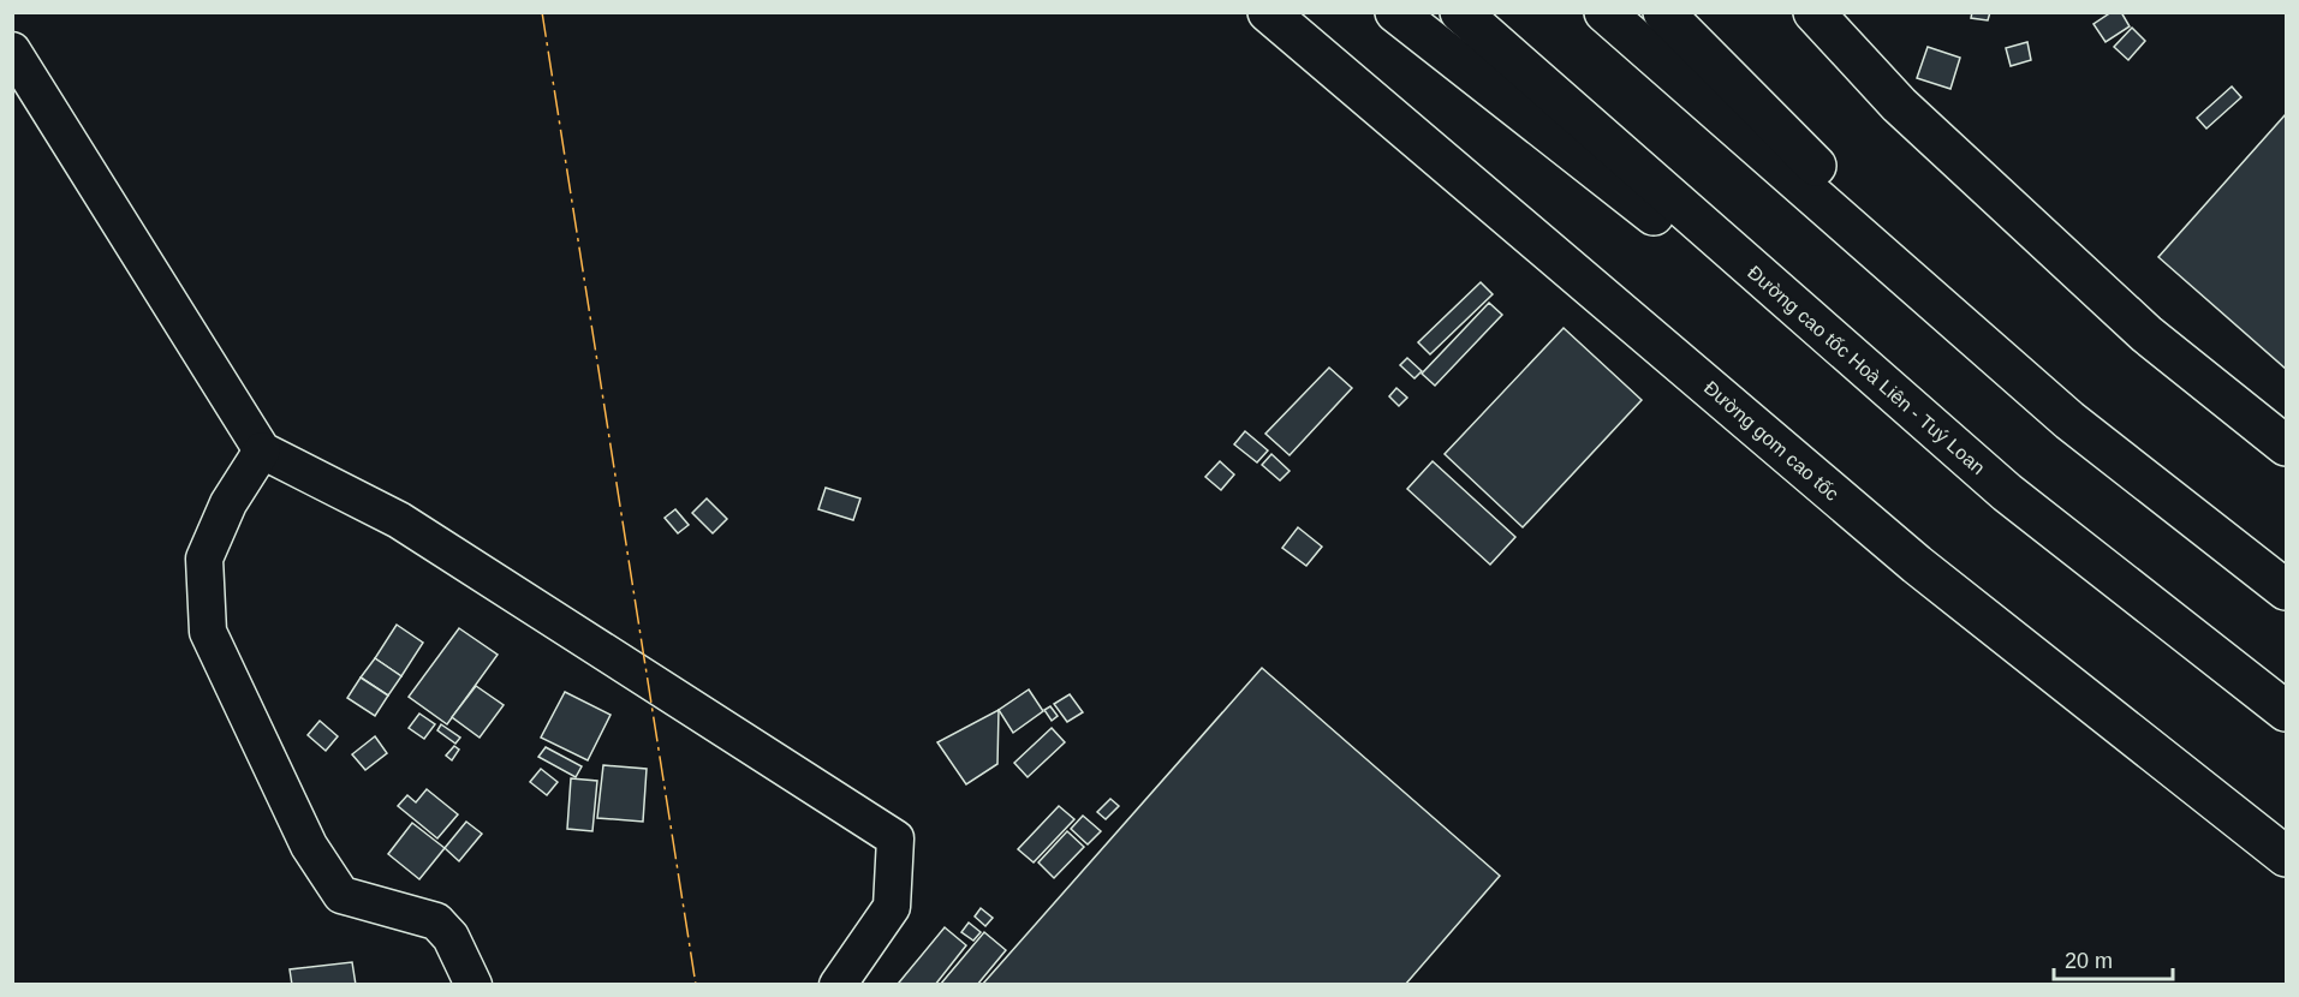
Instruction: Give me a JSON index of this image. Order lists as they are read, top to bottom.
{
  "streets": {
    "main road": ["Đường cao tốc Hoà Liên - Tuý Loan", "Đường gom cao tốc"]
  },
  "scale_bar": "20 m"
}
